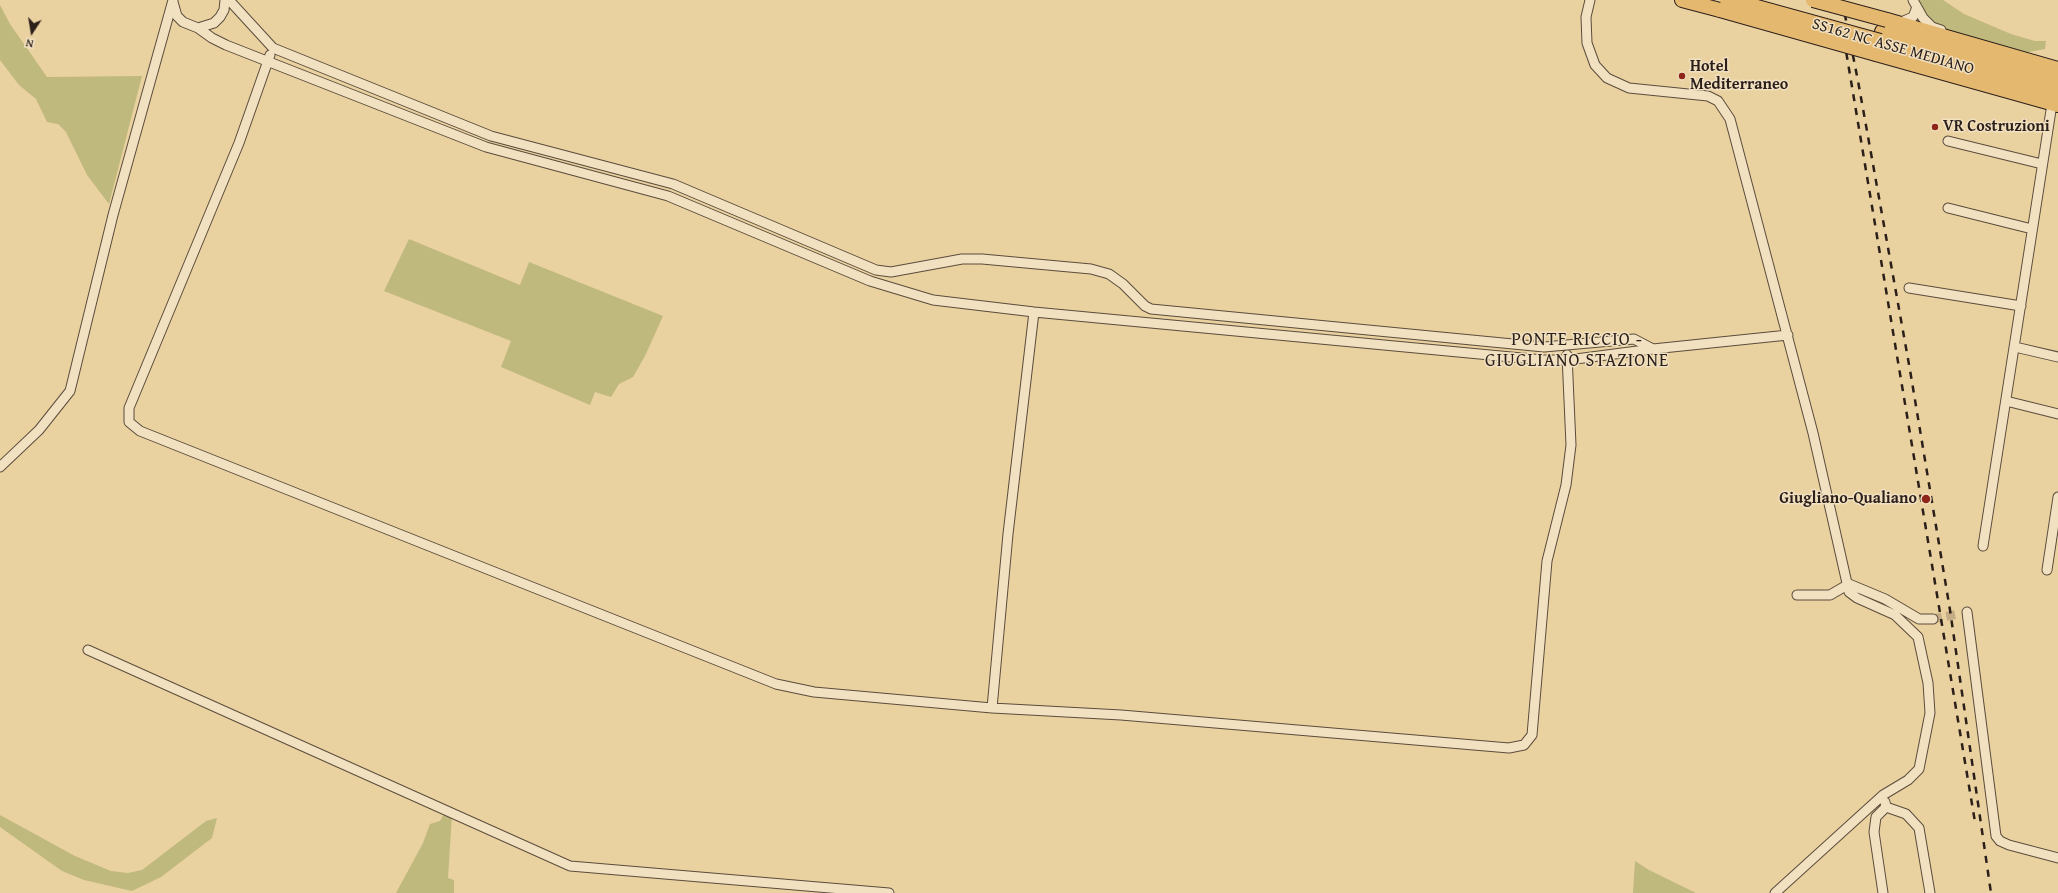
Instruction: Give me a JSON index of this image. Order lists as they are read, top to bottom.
{
  "streets": {
    "highway": ["SS162 NC ASSE MEDIANO"]
  },
  "districts": ["PONTE RICCIO - GIUGLIANO STAZIONE"],
  "places": ["Hotel Mediterraneo", "VR Costruzioni", "Giugliano-Qualiano"],
  "north": "bottom"
}
